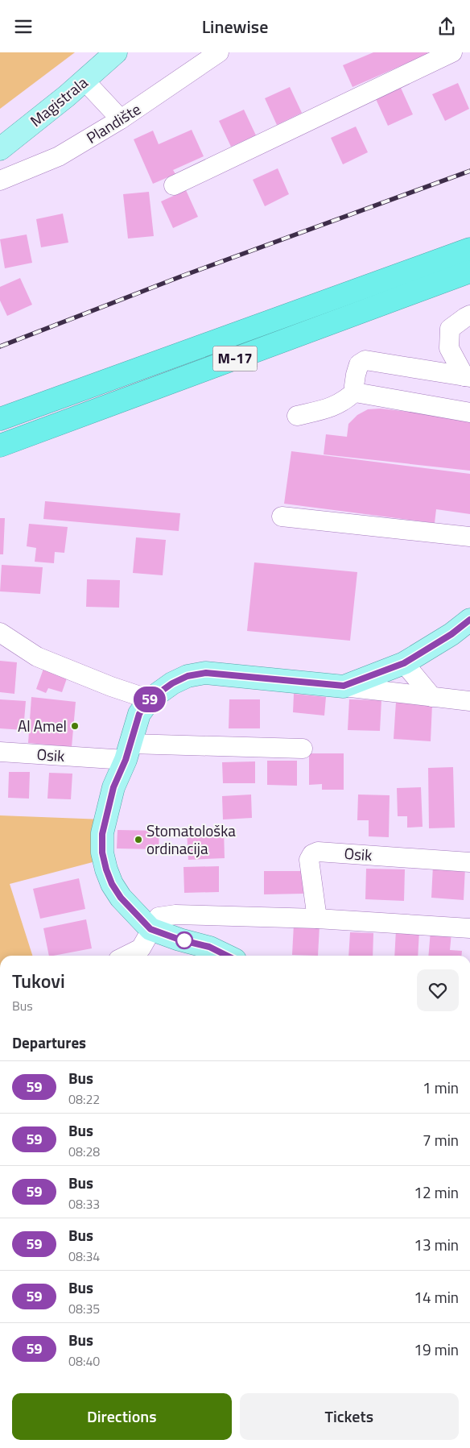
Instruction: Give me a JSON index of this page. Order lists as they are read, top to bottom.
{
  "streets": {
    "highway": ["M-17"],
    "main road": ["Magistrala"],
    "street": ["Plandište", "Osik"]
  },
  "places": ["Al Amel", "Stomatološka ordinacija"],
  "lines": ["bus line 59"],
  "page": {
    "header": "Linewise",
    "on_map": "59",
    "heading": [
      ["Tukovi", "Bus"],
      "Departures"
    ],
    "list": [
      {
        "mark": "59",
        "name": "Bus",
        "note": "08:22",
        "value": "1 min"
      },
      {
        "mark": "59",
        "name": "Bus",
        "note": "08:28",
        "value": "7 min"
      },
      {
        "mark": "59",
        "name": "Bus",
        "note": "08:33",
        "value": "12 min"
      },
      {
        "mark": "59",
        "name": "Bus",
        "note": "08:34",
        "value": "13 min"
      },
      {
        "mark": "59",
        "name": "Bus",
        "note": "08:35",
        "value": "14 min"
      },
      {
        "mark": "59",
        "name": "Bus",
        "note": "08:40",
        "value": "19 min"
      }
    ],
    "buttons": ["Directions", "Tickets"]
  }
}
